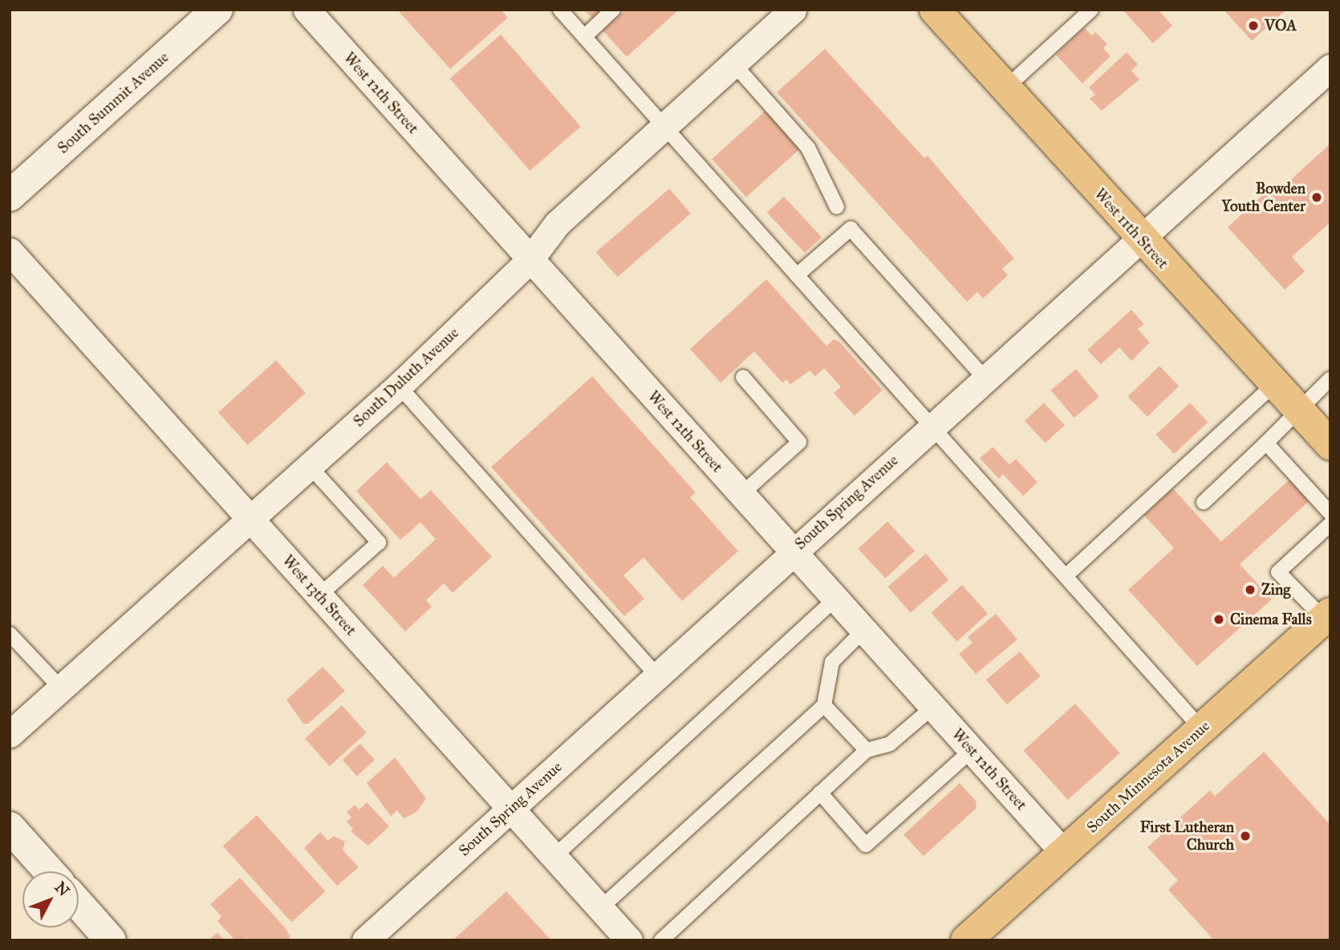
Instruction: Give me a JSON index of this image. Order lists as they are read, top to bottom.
{
  "streets": {
    "main road": ["West 11th Street", "South Minnesota Avenue"],
    "street": [
      "West 12th Street",
      "South Summit Avenue",
      "South Duluth Avenue",
      "South Spring Avenue",
      "West 13th Street"
    ]
  },
  "crossings": [
    ["West 12th Street", "South Duluth Avenue"],
    ["West 12th Street", "South Spring Avenue"],
    ["West 12th Street", "South Minnesota Avenue"],
    ["West 11th Street", "South Spring Avenue"],
    ["South Duluth Avenue", "West 13th Street"],
    ["South Spring Avenue", "West 13th Street"]
  ],
  "places": [
    "VOA",
    "Bowden Youth Center",
    "Zing",
    "Cinema Falls",
    "First Lutheran Church"
  ],
  "north": "top right"
}
